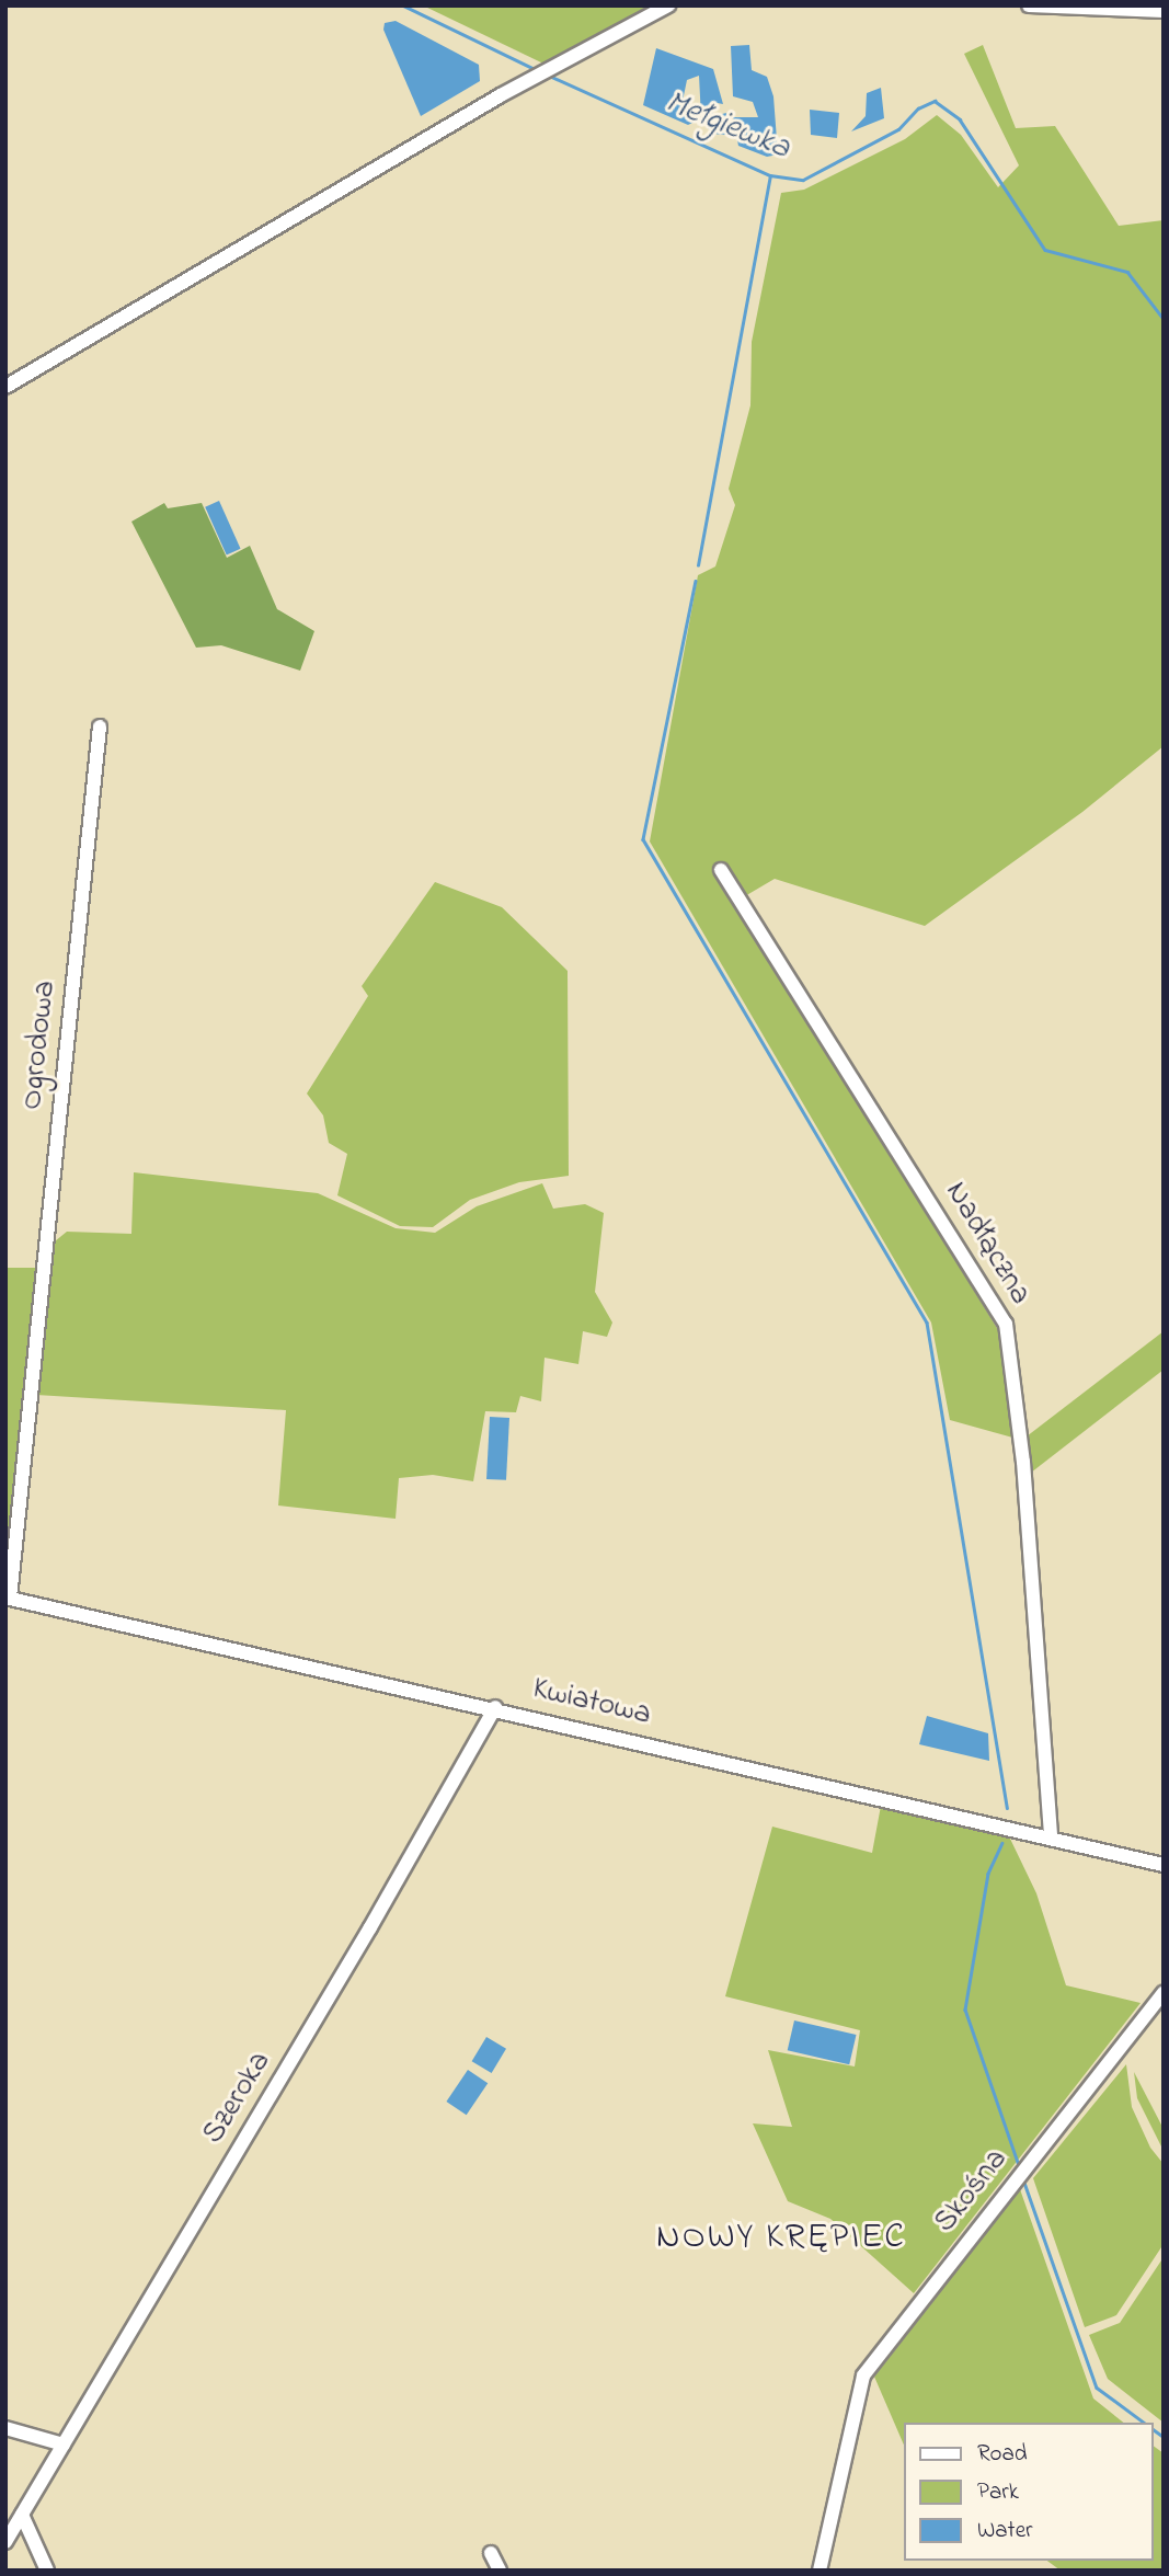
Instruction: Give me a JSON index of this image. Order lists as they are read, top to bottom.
{
  "streets": {
    "street": [
      "Ogrodowa",
      "Nadłączna",
      "Kwiatowa",
      "Szeroka",
      "Skośna"
    ]
  },
  "crossings": [
    ["Ogrodowa", "Kwiatowa"],
    ["Nadłączna", "Kwiatowa"],
    ["Kwiatowa", "Szeroka"]
  ],
  "districts": ["NOWY KRĘPIEC"],
  "water": ["Mełgiewka"],
  "legend": ["Road", "Park", "Water"]
}
